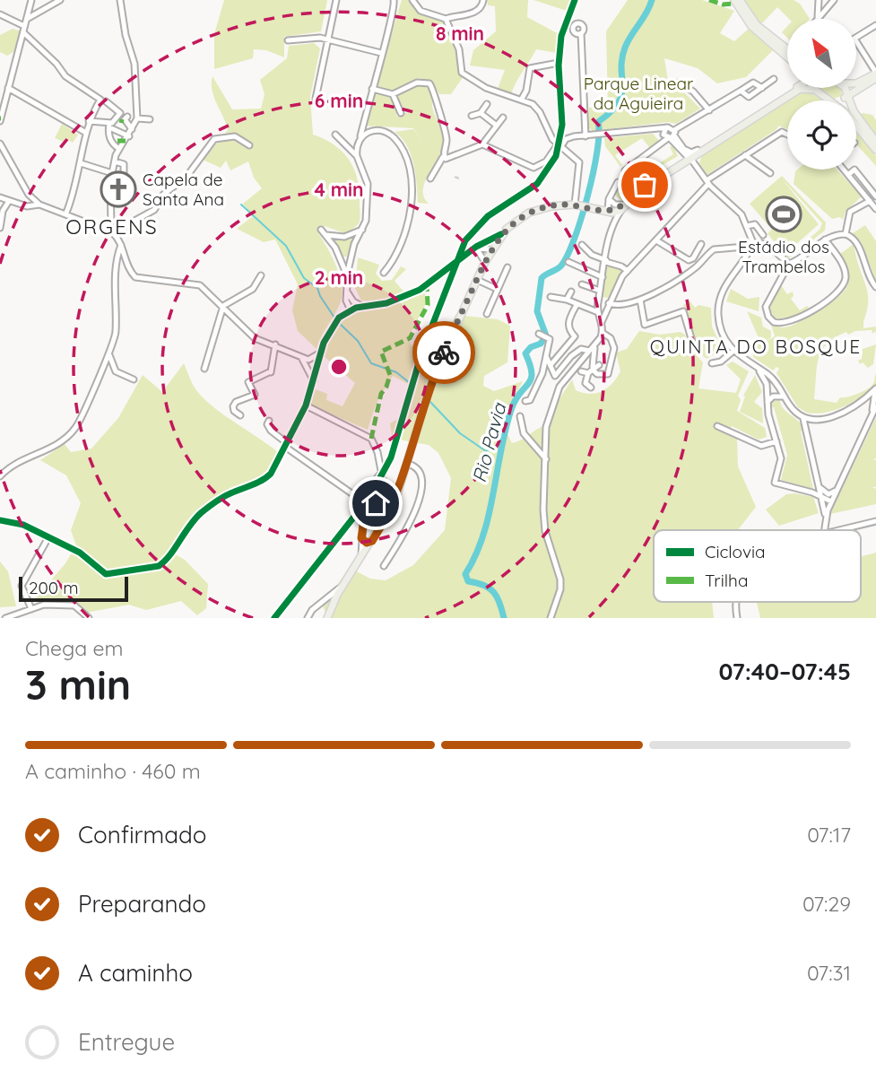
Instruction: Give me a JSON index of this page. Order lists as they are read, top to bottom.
{
  "districts": ["ORGENS", "QUINTA DO BOSQUE"],
  "water": ["Rio Pavia"],
  "parks": ["Parque Linear da Aguieira"],
  "places": {
    "church": ["Capela de Santa Ana"],
    "sports": ["Estádio dos Trambelos"]
  },
  "legend": ["Ciclovia", "Trilha"],
  "scale_bar": "200 m",
  "north": "top left",
  "page": {
    "scale": "200 m",
    "heading": ["3 min", "Chega em", "07:40–07:45"],
    "bar": "A caminho · 460 m",
    "list": [
      ["Confirmado", "07:17"],
      ["Preparando", "07:29"],
      ["A caminho", "07:31"],
      "Entregue"
    ]
  },
  "rings": [
    "8 min",
    "6 min",
    "4 min",
    "2 min"
  ]
}
